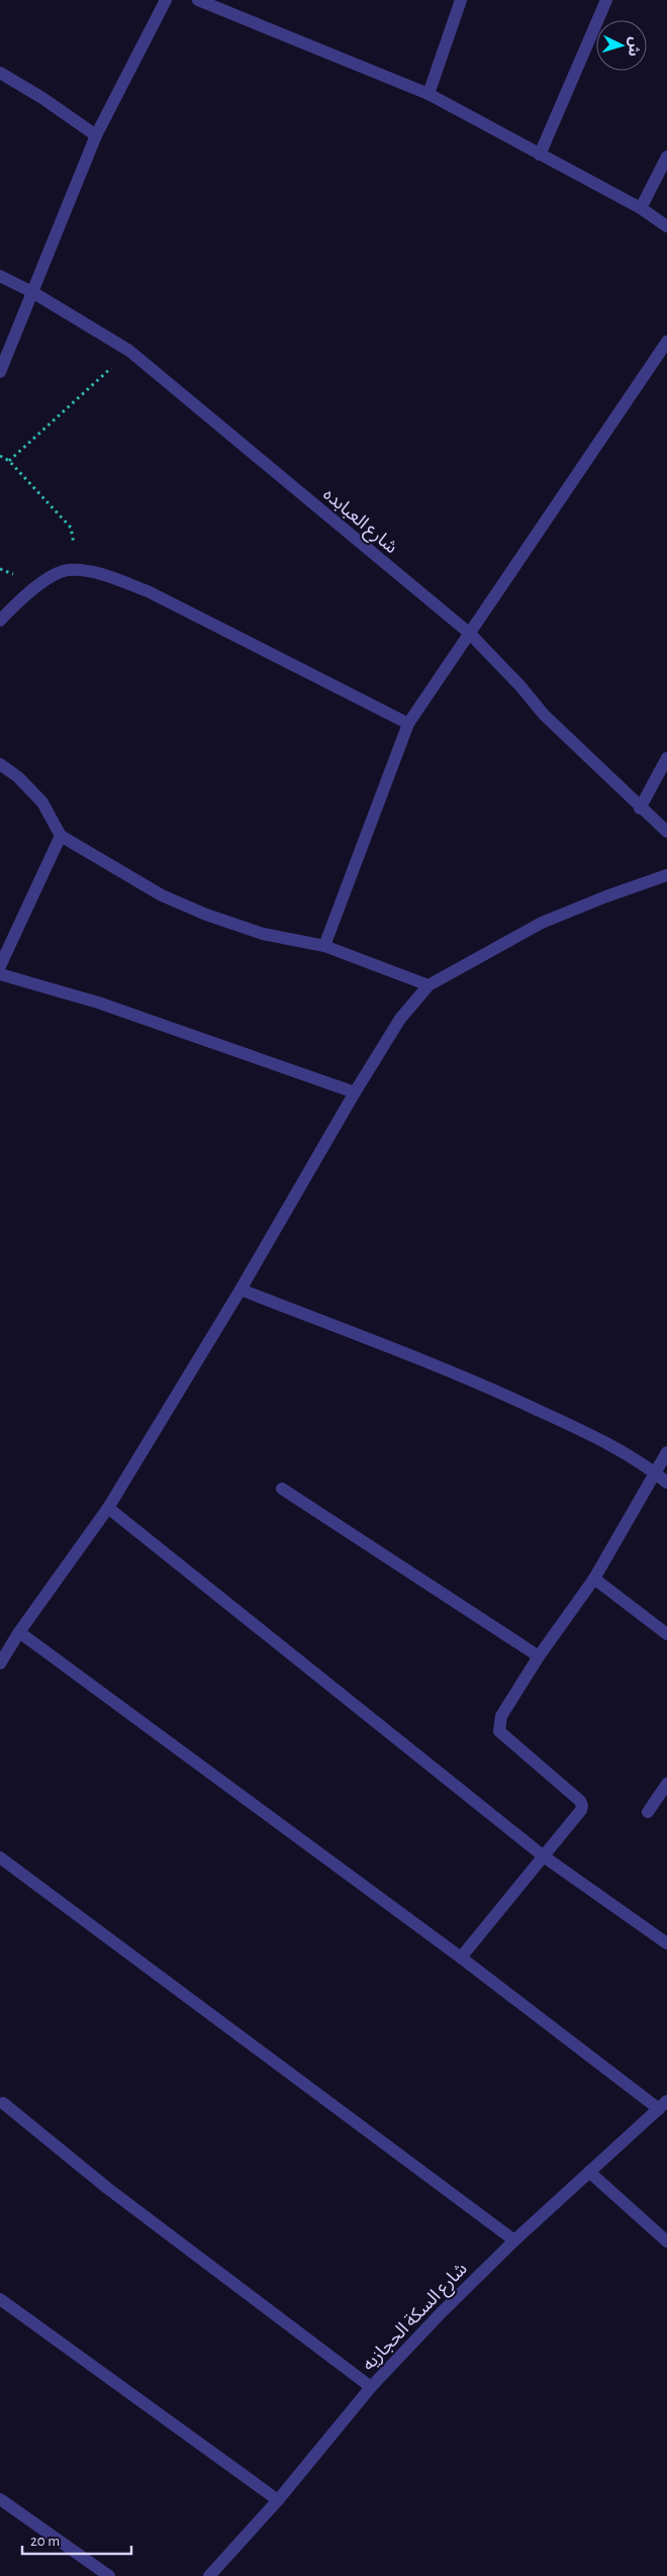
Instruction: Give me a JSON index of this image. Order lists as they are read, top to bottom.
{
  "streets": {
    "street": ["شارع العبابده", "شارع السكة الحجازيه"]
  },
  "scale_bar": "20 m",
  "north": "right"
}
